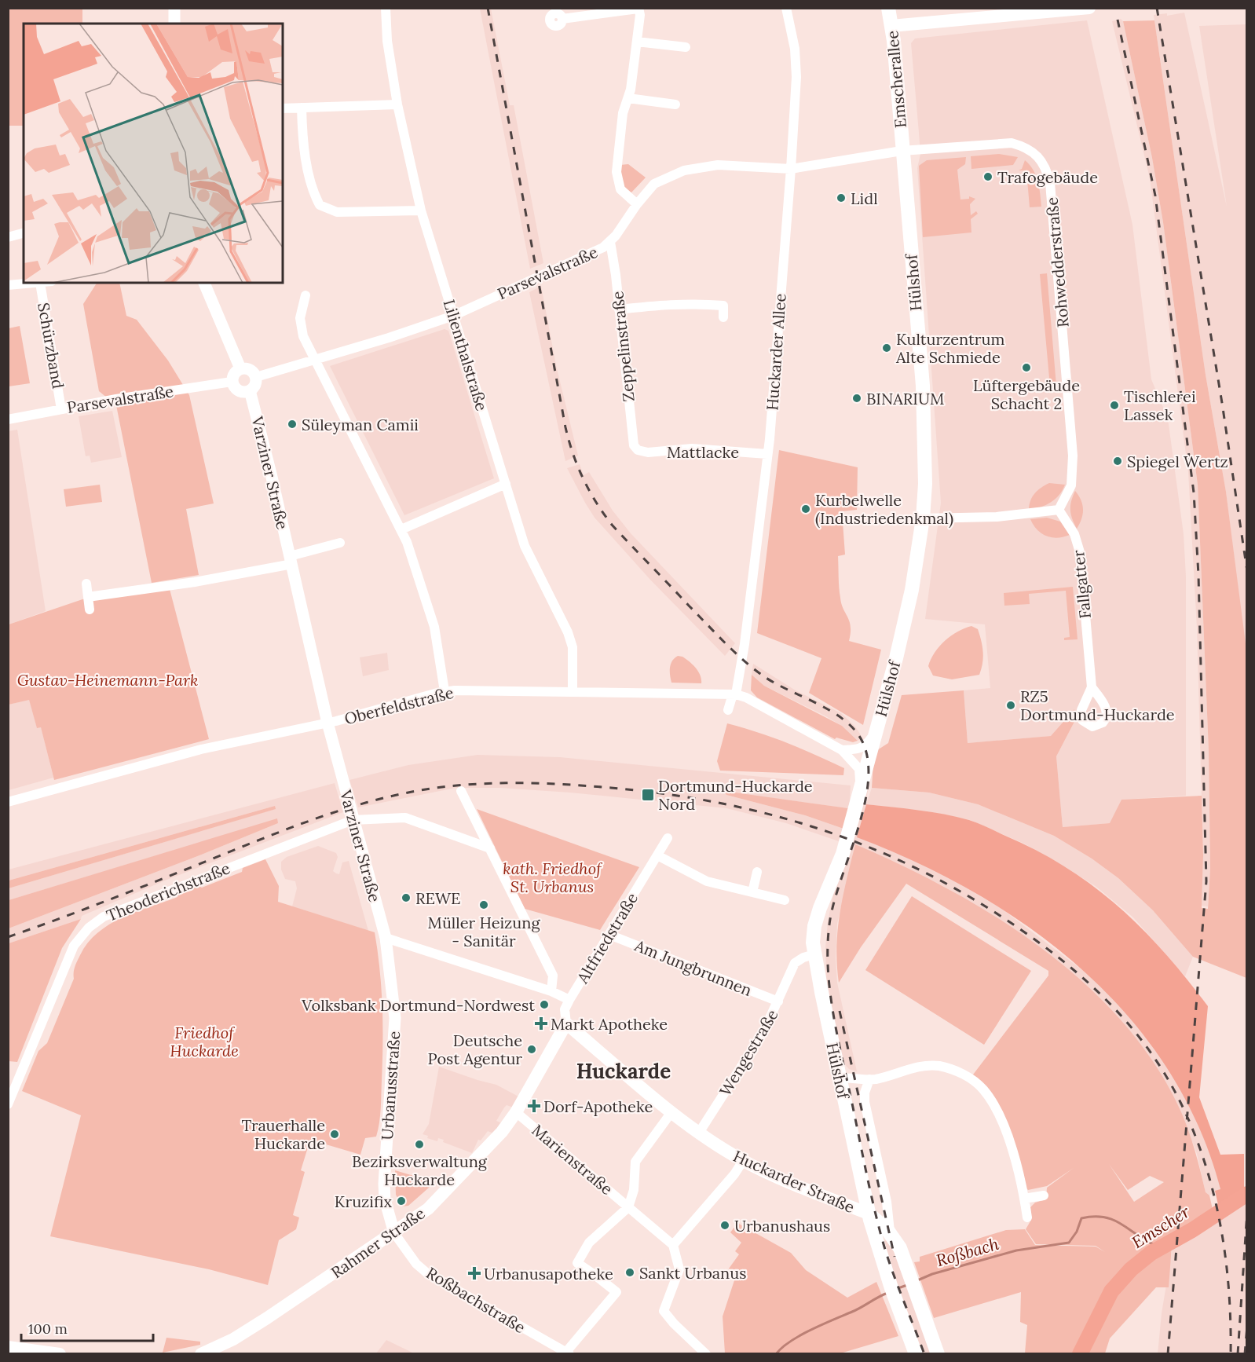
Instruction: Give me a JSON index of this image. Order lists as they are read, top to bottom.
{
  "streets": {
    "main road": [
      "Emscherallee",
      "Hülshof",
      "Huckarder Straße",
      "Rahmer Straße"
    ],
    "street": [
      "Rohwedderstraße",
      "Parsevalstraße",
      "Schürzband",
      "Zeppelinstraße",
      "Huckarder Allee",
      "Lilienthalstraße",
      "Mattlacke",
      "Varziner Straße",
      "Fallgatter",
      "Oberfeldstraße",
      "Theoderichstraße",
      "Altfriedstraße",
      "Am Jungbrunnen",
      "Wengestraße",
      "Urbanusstraße",
      "Marienstraße",
      "Roßbachstraße"
    ]
  },
  "crossings": [
    ["Emscherallee", "Rohwedderstraße"],
    ["Emscherallee", "Parsevalstraße"],
    ["Emscherallee", "Hülshof"],
    ["Rohwedderstraße", "Parsevalstraße"],
    ["Rohwedderstraße", "Hülshof"],
    ["Rohwedderstraße", "Fallgatter"],
    ["Parsevalstraße", "Hülshof"],
    ["Parsevalstraße", "Schürzband"],
    ["Parsevalstraße", "Zeppelinstraße"],
    ["Parsevalstraße", "Huckarder Allee"],
    ["Parsevalstraße", "Lilienthalstraße"],
    ["Parsevalstraße", "Varziner Straße"],
    ["Hülshof", "Oberfeldstraße"],
    ["Hülshof", "Wengestraße"],
    ["Hülshof", "Huckarder Straße"],
    ["Zeppelinstraße", "Mattlacke"],
    ["Huckarder Allee", "Mattlacke"],
    ["Huckarder Allee", "Oberfeldstraße"],
    ["Lilienthalstraße", "Oberfeldstraße"],
    ["Varziner Straße", "Oberfeldstraße"],
    ["Varziner Straße", "Theoderichstraße"],
    ["Varziner Straße", "Urbanusstraße"],
    ["Altfriedstraße", "Am Jungbrunnen"],
    ["Altfriedstraße", "Huckarder Straße"],
    ["Altfriedstraße", "Rahmer Straße"],
    ["Am Jungbrunnen", "Wengestraße"],
    ["Wengestraße", "Huckarder Straße"],
    ["Urbanusstraße", "Rahmer Straße"],
    ["Urbanusstraße", "Roßbachstraße"],
    ["Marienstraße", "Huckarder Straße"],
    ["Marienstraße", "Rahmer Straße"],
    ["Huckarder Straße", "Rahmer Straße"],
    ["Rahmer Straße", "Roßbachstraße"]
  ],
  "districts": ["Huckarde"],
  "water": ["Emscher", "Roßbach"],
  "parks": ["Gustav-Heinemann-Park", "kath. Friedhof St. Urbanus", "Friedhof Huckarde"],
  "places": {
    "other": [
      "Trafogebäude",
      "Lidl",
      "Kulturzentrum Alte Schmiede",
      "Lüftergebäude Schacht 2",
      "BINARIUM",
      "Tischlerei Lassek",
      "Süleyman Camii",
      "Spiegel Wertz",
      "Kurbelwelle (Industriedenkmal)",
      "RZ5 Dortmund-Huckarde",
      "REWE",
      "Müller Heizung - Sanitär",
      "Volksbank Dortmund-Nordwest",
      "Deutsche Post Agentur",
      "Trauerhalle Huckarde",
      "Bezirksverwaltung Huckarde",
      "Kruzifix",
      "Urbanushaus",
      "Sankt Urbanus"
    ],
    "transit": ["Dortmund-Huckarde Nord"],
    "health": ["Markt Apotheke", "Dorf-Apotheke", "Urbanusapotheke"]
  },
  "scale_bar": "100 m"
}
